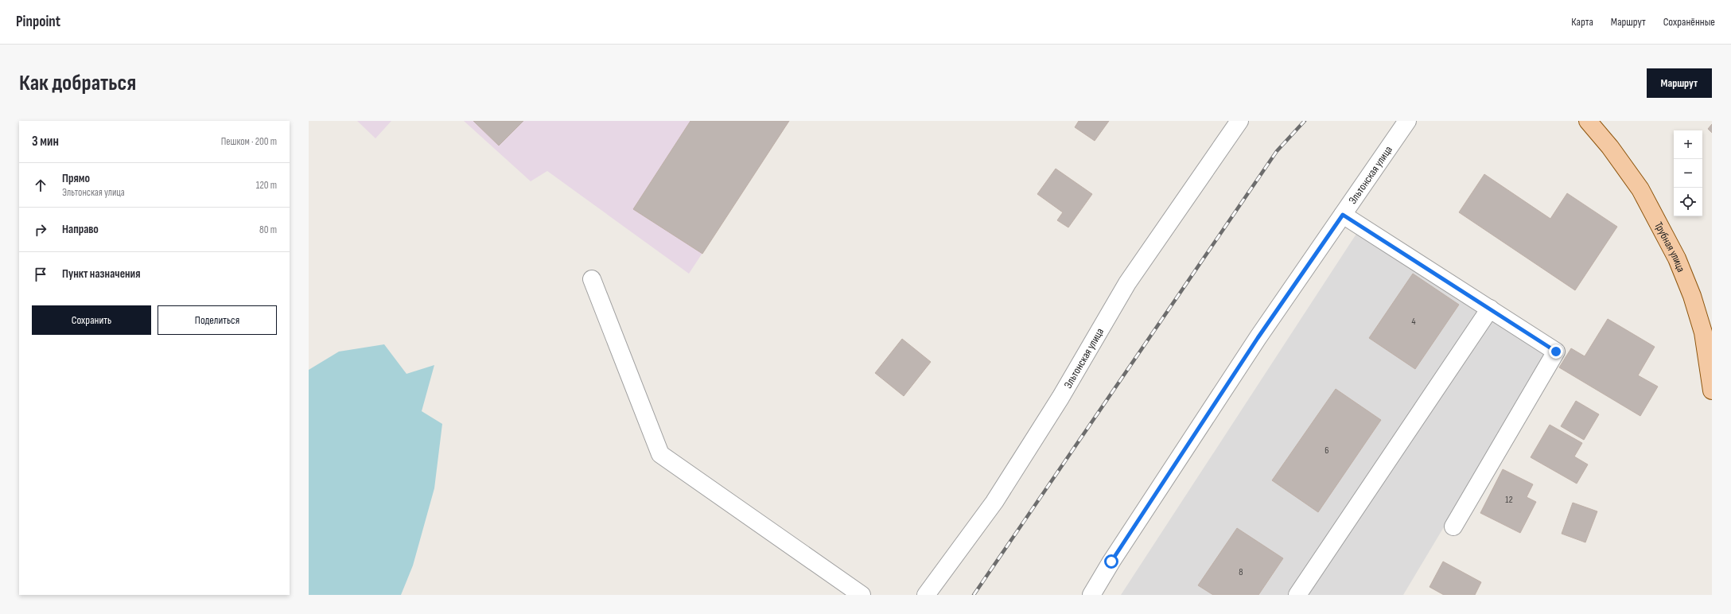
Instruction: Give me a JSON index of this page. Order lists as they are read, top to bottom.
{
  "streets": {
    "main road": ["Трубная улица"],
    "street": ["Эльтонская улица"]
  },
  "house_numbers": [
    "4",
    "6",
    "12",
    "8"
  ],
  "page": {
    "header": "Pinpoint",
    "nav": ["Карта", "Маршрут", "Сохранённые"],
    "buttons": [
      "Маршрут",
      ["Сохранить", "Поделиться"]
    ],
    "title": "Как добраться",
    "heading": ["3 мин", "Пешком · 200 m"],
    "map_buttons": ["+", "−"],
    "list": [
      ["Прямо", "Эльтонская улица", "120 m"],
      ["Направо", "80 m"],
      "Пункт назначения"
    ]
  }
}
